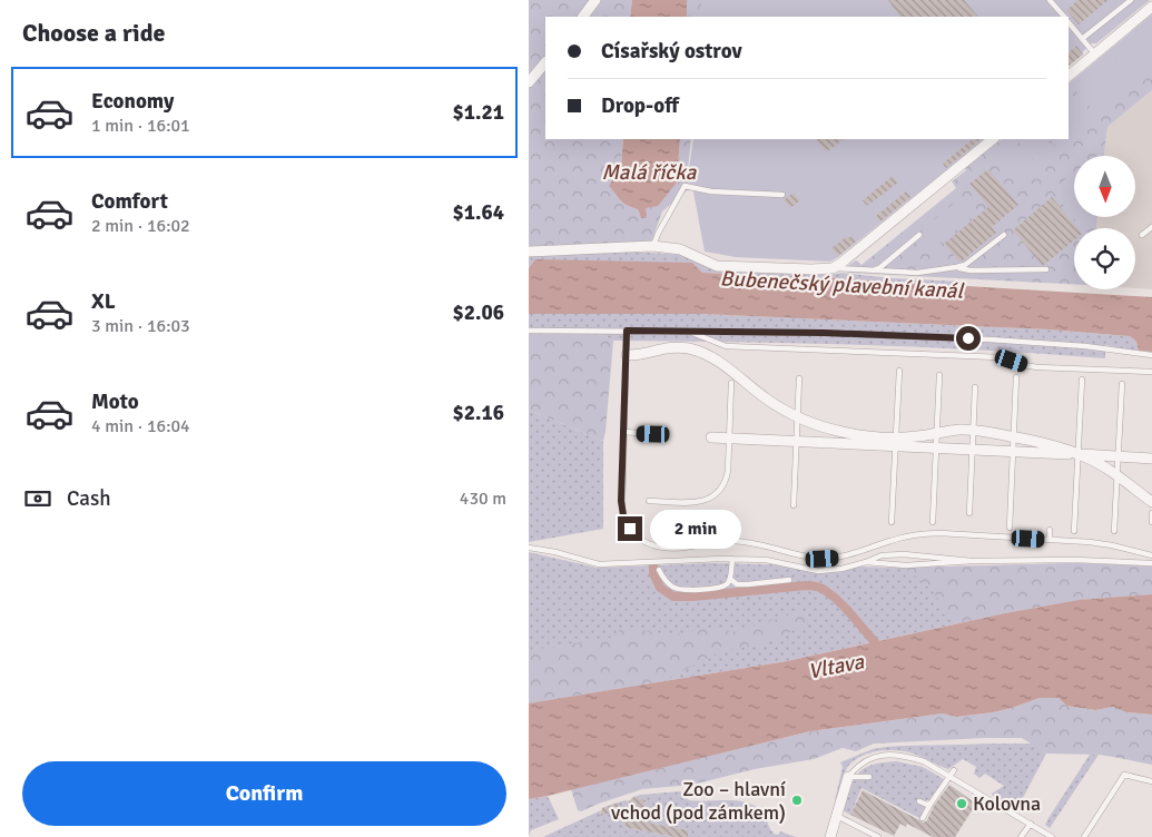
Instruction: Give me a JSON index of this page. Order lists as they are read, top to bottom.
{
  "water": ["Malá říčka", "Bubenečský plavební kanál", "Vltava"],
  "places": ["Zoo – hlavní vchod (pod zámkem)", "Kolovna"],
  "north": "bottom",
  "page": {
    "heading": "Choose a ride",
    "banner": ["Císařský ostrov", "Drop-off"],
    "list": [
      {
        "name": "Economy",
        "note": "1 min · 16:01",
        "value": "$1.21"
      },
      {
        "name": "Comfort",
        "note": "2 min · 16:02",
        "value": "$1.64"
      },
      {
        "name": "XL",
        "note": "3 min · 16:03",
        "value": "$2.06"
      },
      {
        "name": "Moto",
        "note": "4 min · 16:04",
        "value": "$2.16"
      }
    ],
    "pay": ["Cash", "430 m"],
    "bubble": "2 min",
    "buttons": "Confirm"
  }
}
